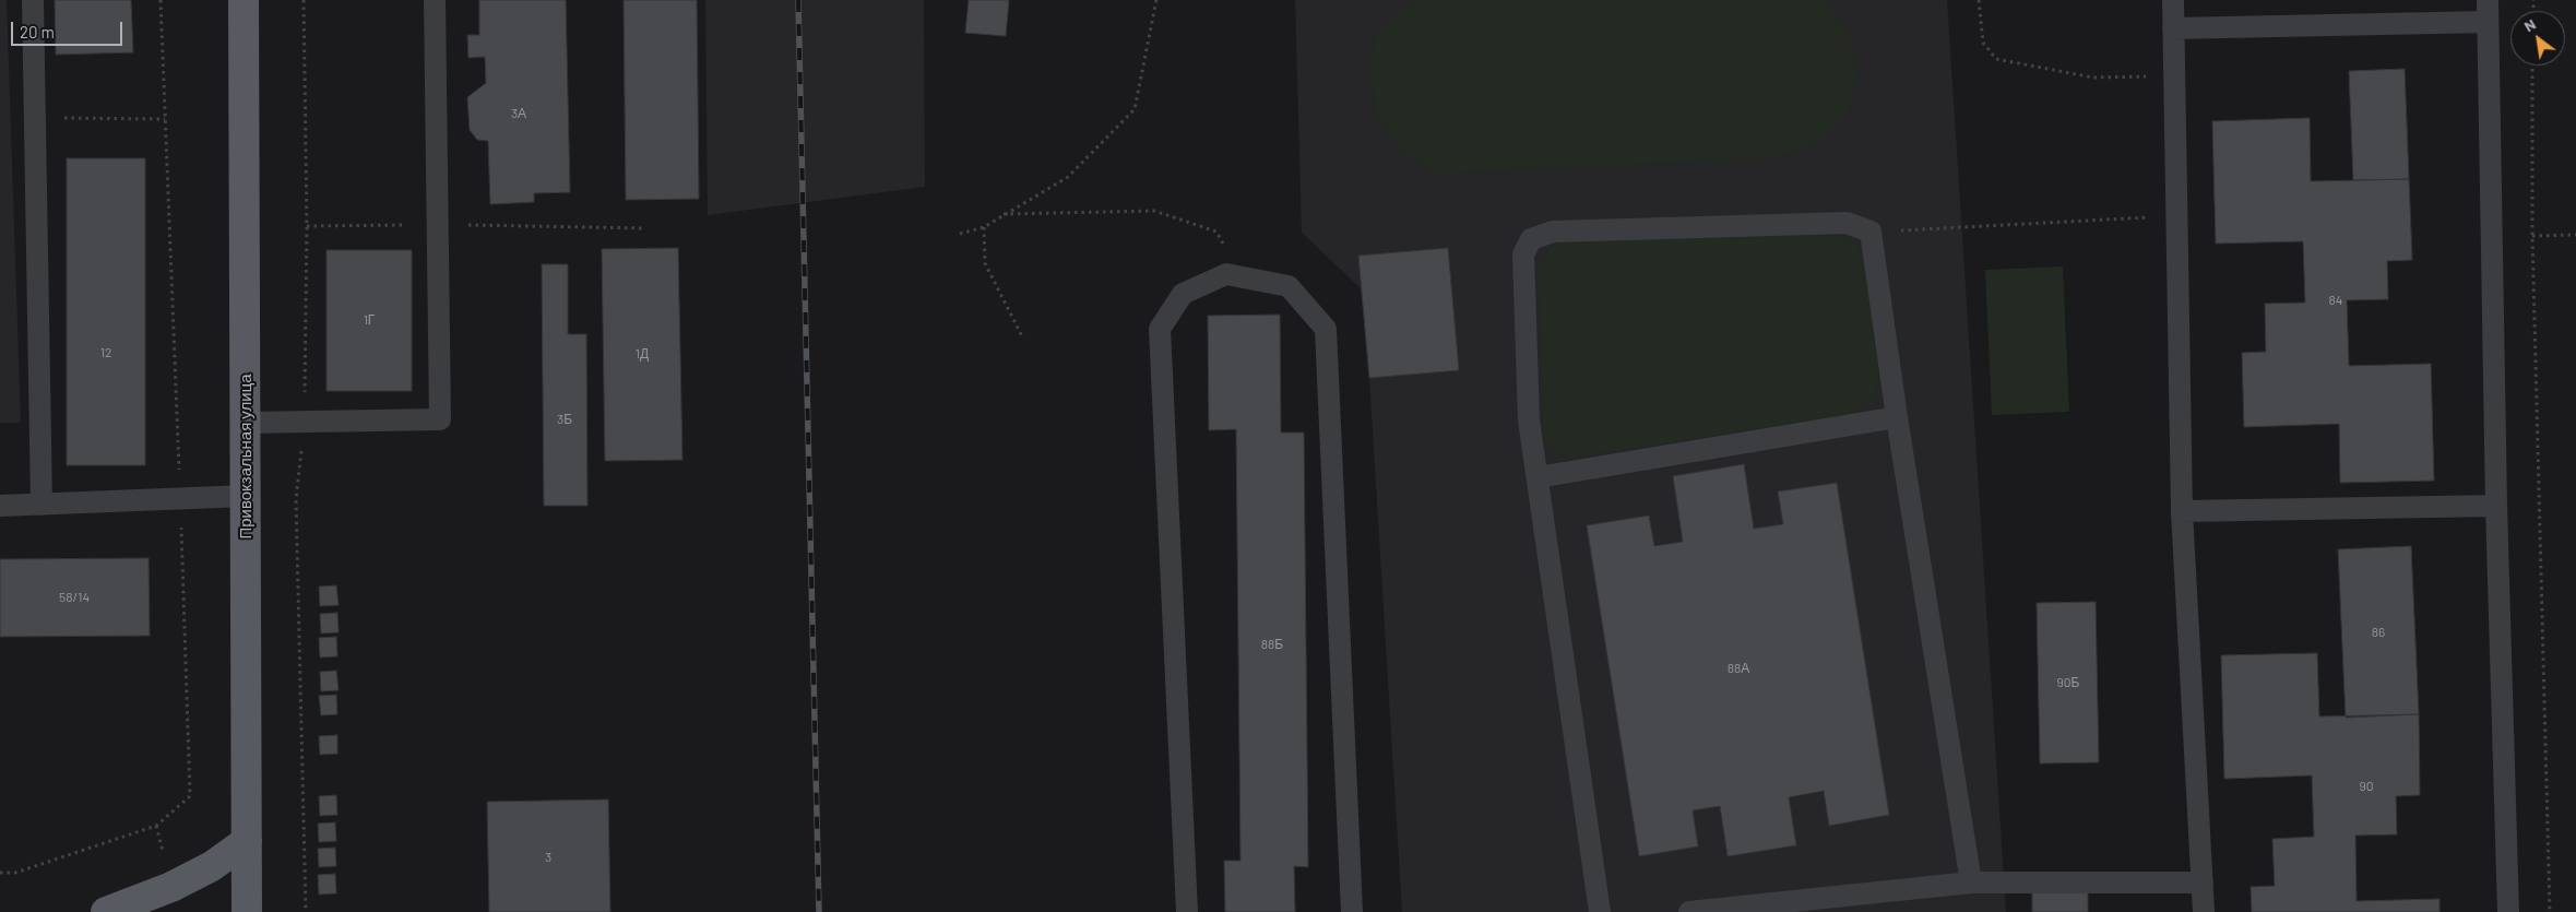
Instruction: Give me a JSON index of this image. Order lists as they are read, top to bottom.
{
  "streets": {
    "main road": ["Привокзальная улица"]
  },
  "house_numbers": [
    "3А",
    "84",
    "1Г",
    "12",
    "1Д",
    "3Б",
    "58/14",
    "86",
    "88Б",
    "88А",
    "90Б",
    "90",
    "3"
  ],
  "scale_bar": "20 m",
  "north": "top left"
}
